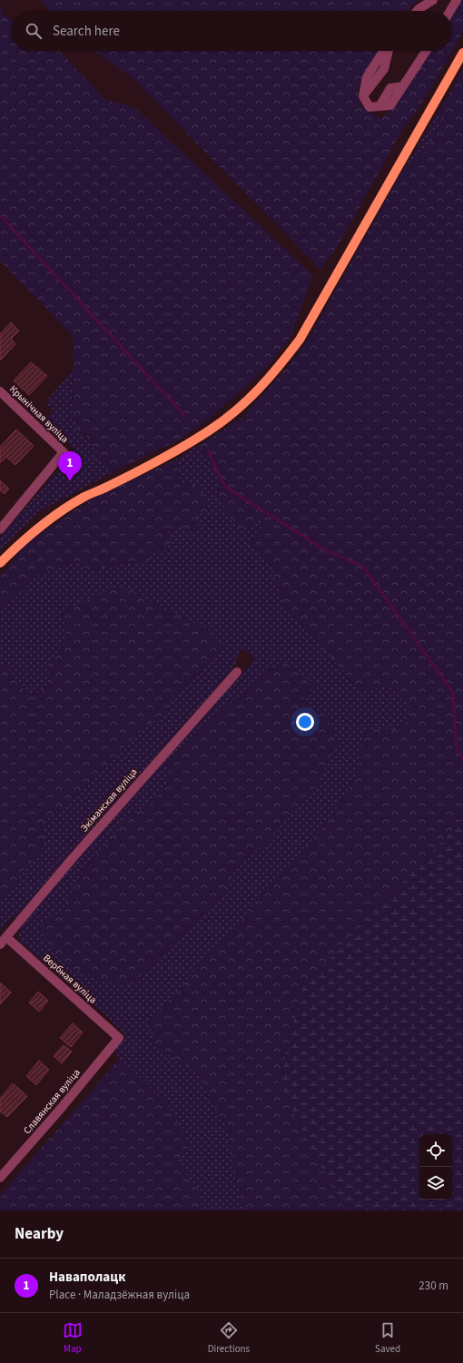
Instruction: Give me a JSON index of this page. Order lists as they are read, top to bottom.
{
  "streets": {
    "street": [
      "Крынічная вуліца",
      "Экіманская вуліца",
      "Вербная вуліца",
      "Славянская вуліца"
    ]
  },
  "crossings": [
    ["Экіманская вуліца", "Вербная вуліца"],
    ["Вербная вуліца", "Славянская вуліца"]
  ],
  "page": {
    "search": "Search here",
    "pins": "1",
    "heading": "Nearby",
    "list": [
      {
        "mark": "1",
        "name": "Наваполацк",
        "note": "Place · Маладзёжная вуліца",
        "value": "230 m"
      }
    ],
    "nav": ["Map", "Directions", "Saved"]
  }
}
